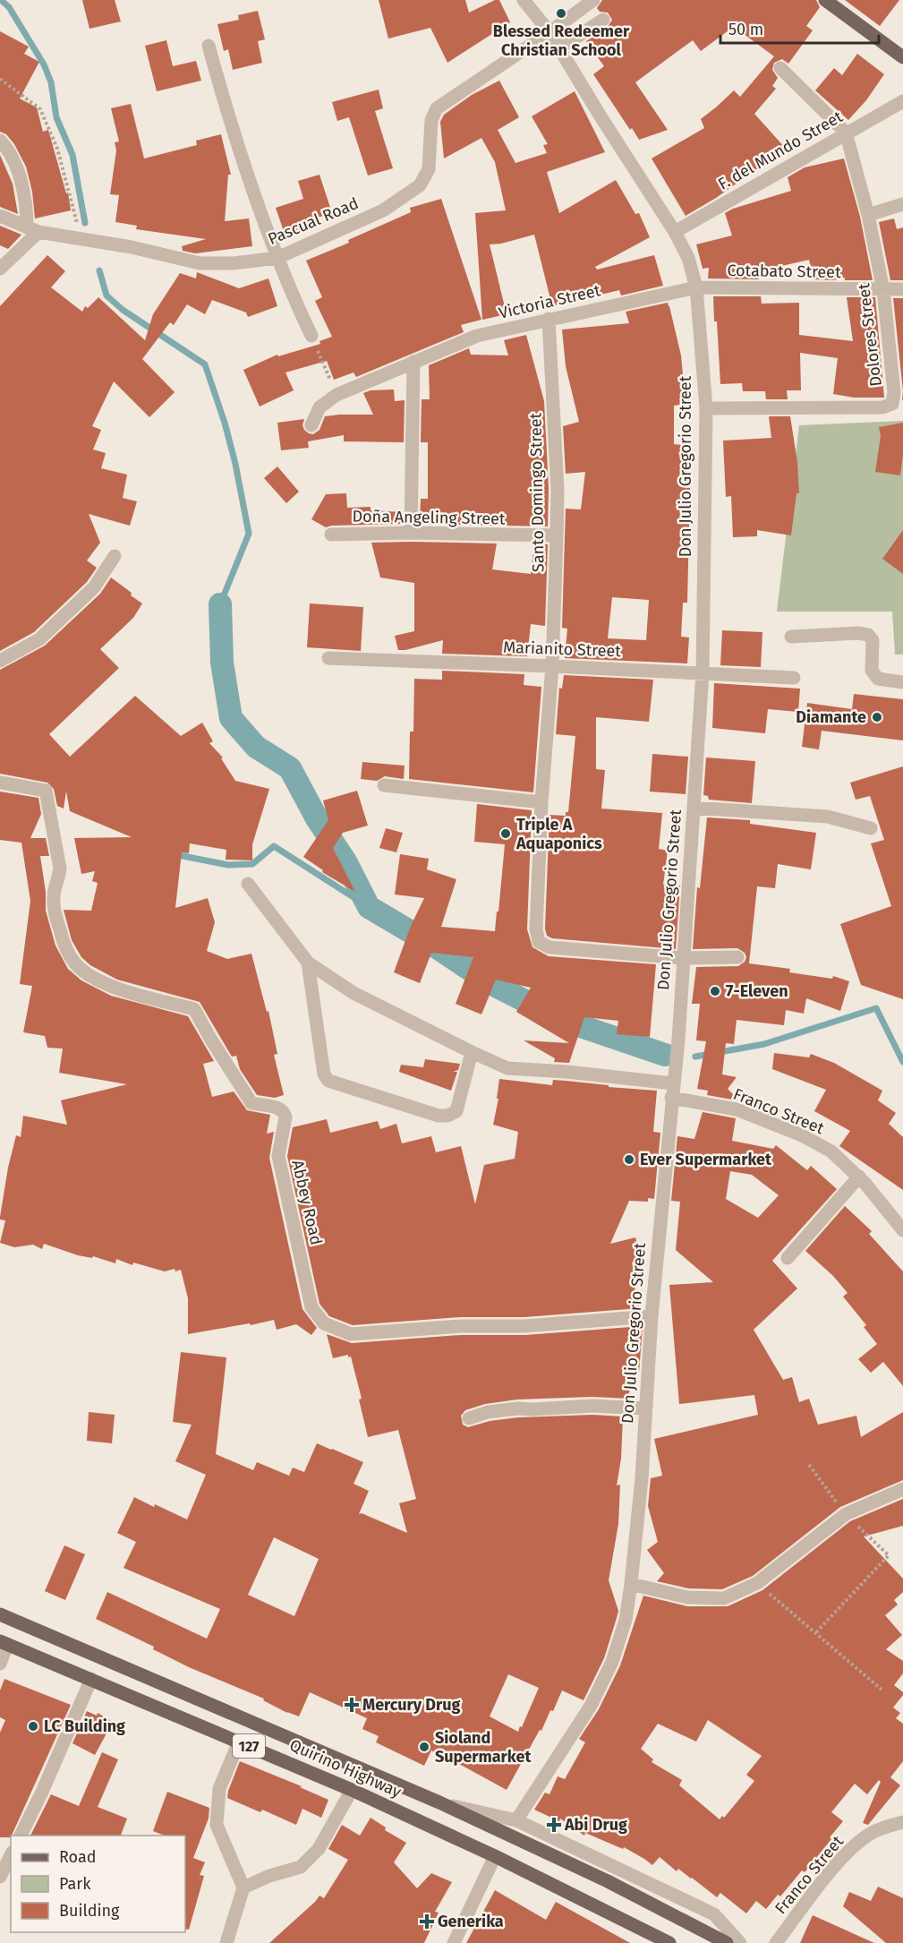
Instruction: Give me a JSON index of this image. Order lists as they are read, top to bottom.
{
  "streets": {
    "main road": ["127", "Quirino Highway"],
    "street": [
      "F. del Mundo Street",
      "Pascual Road",
      "Cotabato Street",
      "Victoria Street",
      "Dolores Street",
      "Don Julio Gregorio Street",
      "Santo Domingo Street",
      "Doña Angeling Street",
      "Marianito Street",
      "Franco Street",
      "Abbey Road"
    ]
  },
  "crossings": [
    ["F. del Mundo Street", "Dolores Street"],
    ["F. del Mundo Street", "Don Julio Gregorio Street"],
    ["Pascual Road", "Don Julio Gregorio Street"],
    ["Cotabato Street", "Victoria Street"],
    ["Cotabato Street", "Dolores Street"],
    ["Cotabato Street", "Don Julio Gregorio Street"],
    ["Victoria Street", "Don Julio Gregorio Street"],
    ["Victoria Street", "Santo Domingo Street"],
    ["Dolores Street", "Don Julio Gregorio Street"],
    ["Don Julio Gregorio Street", "Santo Domingo Street"],
    ["Don Julio Gregorio Street", "Marianito Street"],
    ["Don Julio Gregorio Street", "Franco Street"],
    ["Don Julio Gregorio Street", "Abbey Road"],
    ["Don Julio Gregorio Street", "Quirino Highway"],
    ["Santo Domingo Street", "Doña Angeling Street"],
    ["Santo Domingo Street", "Marianito Street"]
  ],
  "places": {
    "other": [
      "Blessed Redeemer Christian School",
      "Diamante",
      "Triple A Aquaponics",
      "7-Eleven",
      "Ever Supermarket",
      "LC Building",
      "Sioland Supermarket"
    ],
    "health": ["Mercury Drug", "Abi Drug", "Generika"]
  },
  "legend": ["Road", "Park", "Building"],
  "scale_bar": "50 m"
}
